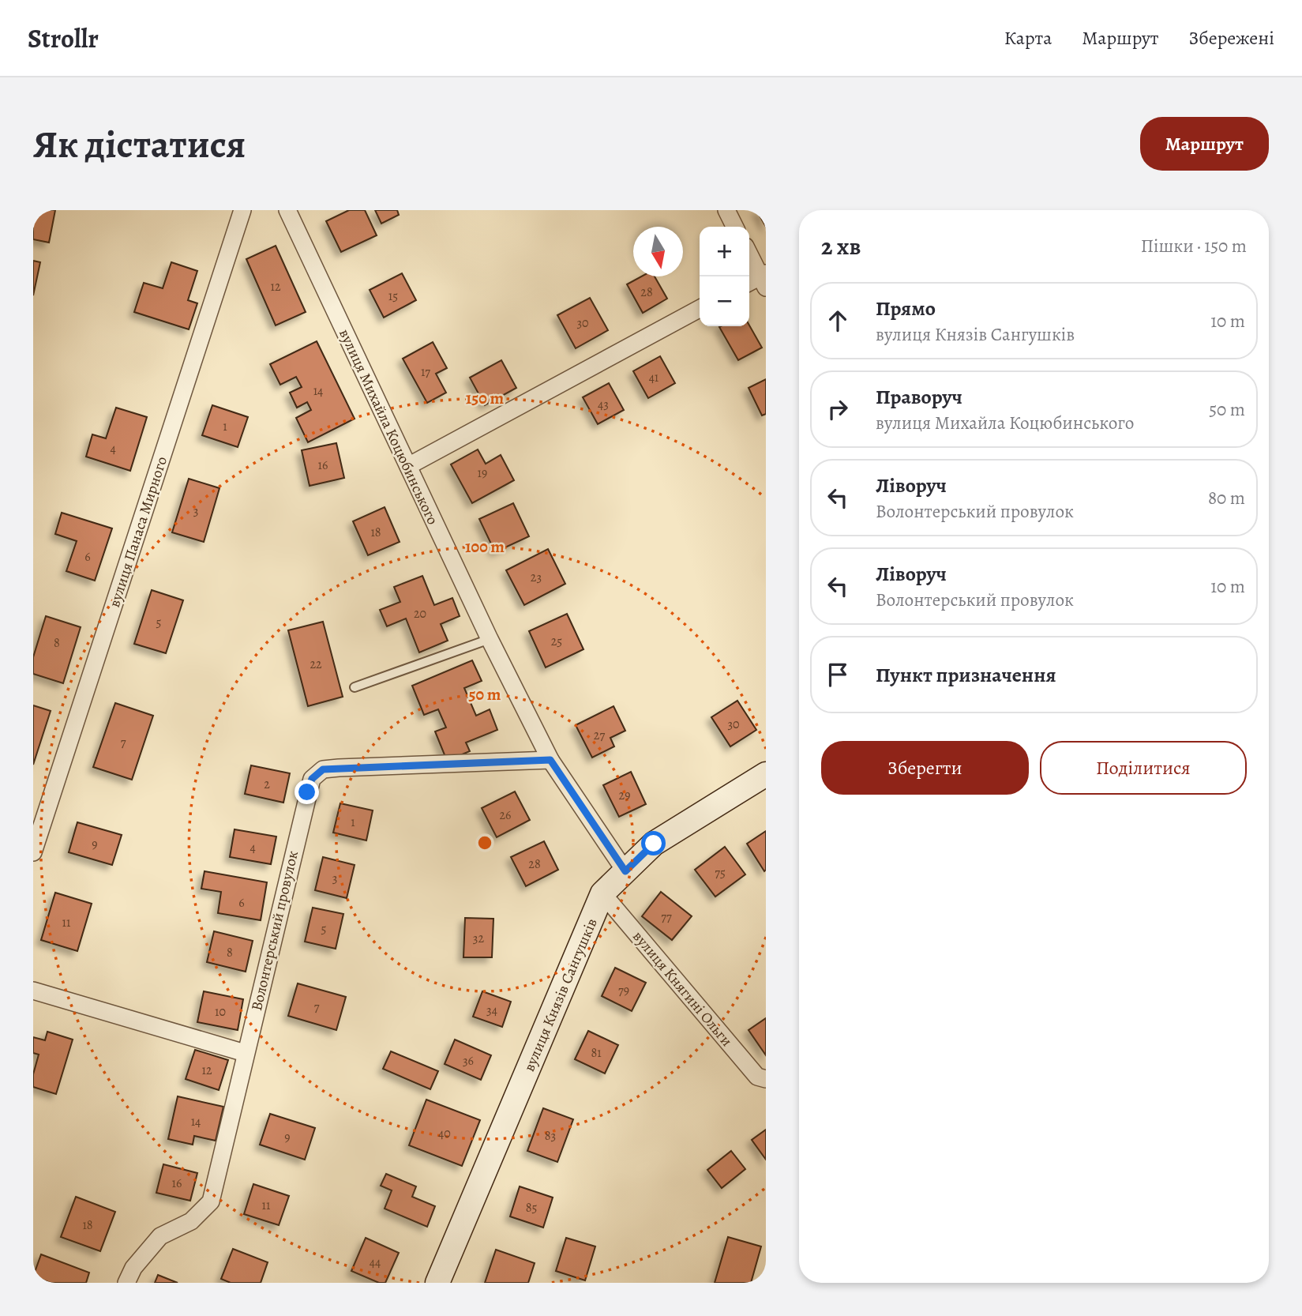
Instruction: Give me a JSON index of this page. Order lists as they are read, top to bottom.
{
  "streets": {
    "main road": ["вулиця Князів Сангушків"],
    "street": [
      "вулиця Михайла Коцюбинського",
      "вулиця Панаса Мирного",
      "Волонтерський провулок",
      "вулиця Княгині Ольги"
    ]
  },
  "crossings": [
    ["вулиця Михайла Коцюбинського", "Волонтерський провулок"],
    ["вулиця Михайла Коцюбинського", "вулиця Князів Сангушків"],
    ["вулиця Княгині Ольги", "вулиця Князів Сангушків"]
  ],
  "house_numbers": [
    "12",
    "28",
    "15",
    "30",
    "17",
    "41",
    "14",
    "43",
    "1",
    "4",
    "16",
    "19",
    "3",
    "18",
    "6",
    "23",
    "20",
    "5",
    "25",
    "8",
    "22",
    "30",
    "27",
    "7",
    "2",
    "29",
    "26",
    "1",
    "9",
    "4",
    "28",
    "75",
    "3",
    "6",
    "77",
    "11",
    "5",
    "32",
    "8",
    "79",
    "7",
    "34",
    "10",
    "81",
    "36",
    "12",
    "14",
    "40",
    "83",
    "9",
    "16",
    "11",
    "85",
    "18",
    "44"
  ],
  "north": "bottom",
  "page": {
    "header": "Strollr",
    "nav": ["Карта", "Маршрут", "Збережені"],
    "buttons": [
      "Маршрут",
      ["Зберегти", "Поділитися"]
    ],
    "title": "Як дістатися",
    "heading": ["2 хв", "Пішки · 150 m"],
    "map_buttons": ["+", "−"],
    "list": [
      ["Прямо", "вулиця Князів Сангушків", "10 m"],
      ["Праворуч", "вулиця Михайла Коцюбинського", "50 m"],
      ["Ліворуч", "Волонтерський провулок", "80 m"],
      ["Ліворуч", "Волонтерський провулок", "10 m"],
      "Пункт призначення"
    ]
  },
  "rings": ["150 m", "100 m", "50 m"]
}
